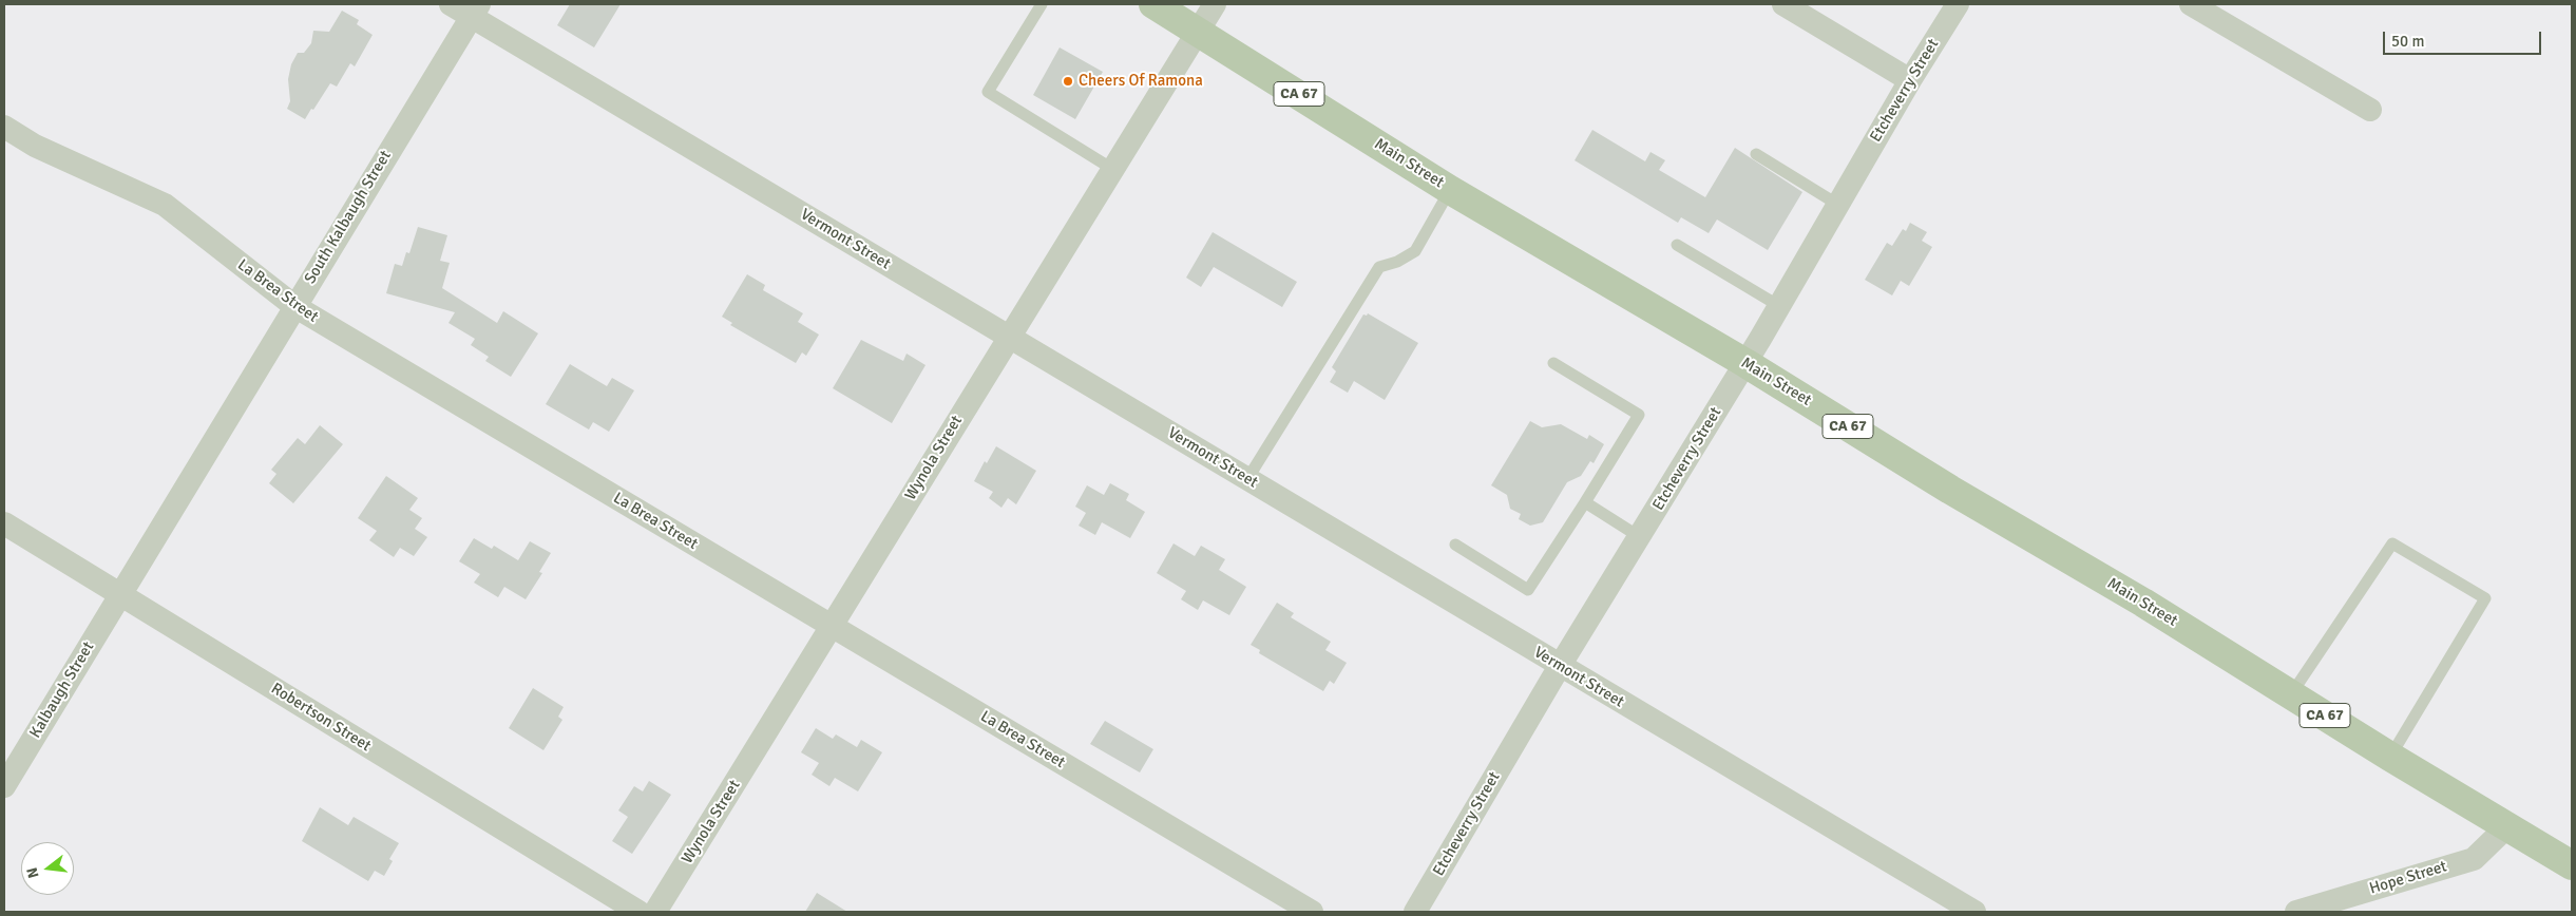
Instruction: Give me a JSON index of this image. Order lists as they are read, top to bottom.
{
  "streets": {
    "main road": ["CA 67", "Main Street"],
    "street": [
      "Etcheverry Street",
      "South Kalbaugh Street",
      "Vermont Street",
      "La Brea Street",
      "Wynola Street",
      "Kalbaugh Street",
      "Robertson Street",
      "Hope Street"
    ]
  },
  "crossings": [
    ["Etcheverry Street", "Main Street"],
    ["Etcheverry Street", "Vermont Street"],
    ["CA 67", "Main Street"],
    ["CA 67", "Hope Street"],
    ["Main Street", "Wynola Street"],
    ["Main Street", "Hope Street"],
    ["South Kalbaugh Street", "Vermont Street"],
    ["South Kalbaugh Street", "La Brea Street"],
    ["South Kalbaugh Street", "Kalbaugh Street"],
    ["South Kalbaugh Street", "Robertson Street"],
    ["Vermont Street", "Wynola Street"],
    ["La Brea Street", "Wynola Street"],
    ["Kalbaugh Street", "Robertson Street"]
  ],
  "places": ["Cheers Of Ramona"],
  "scale_bar": "50 m",
  "north": "left"
}
